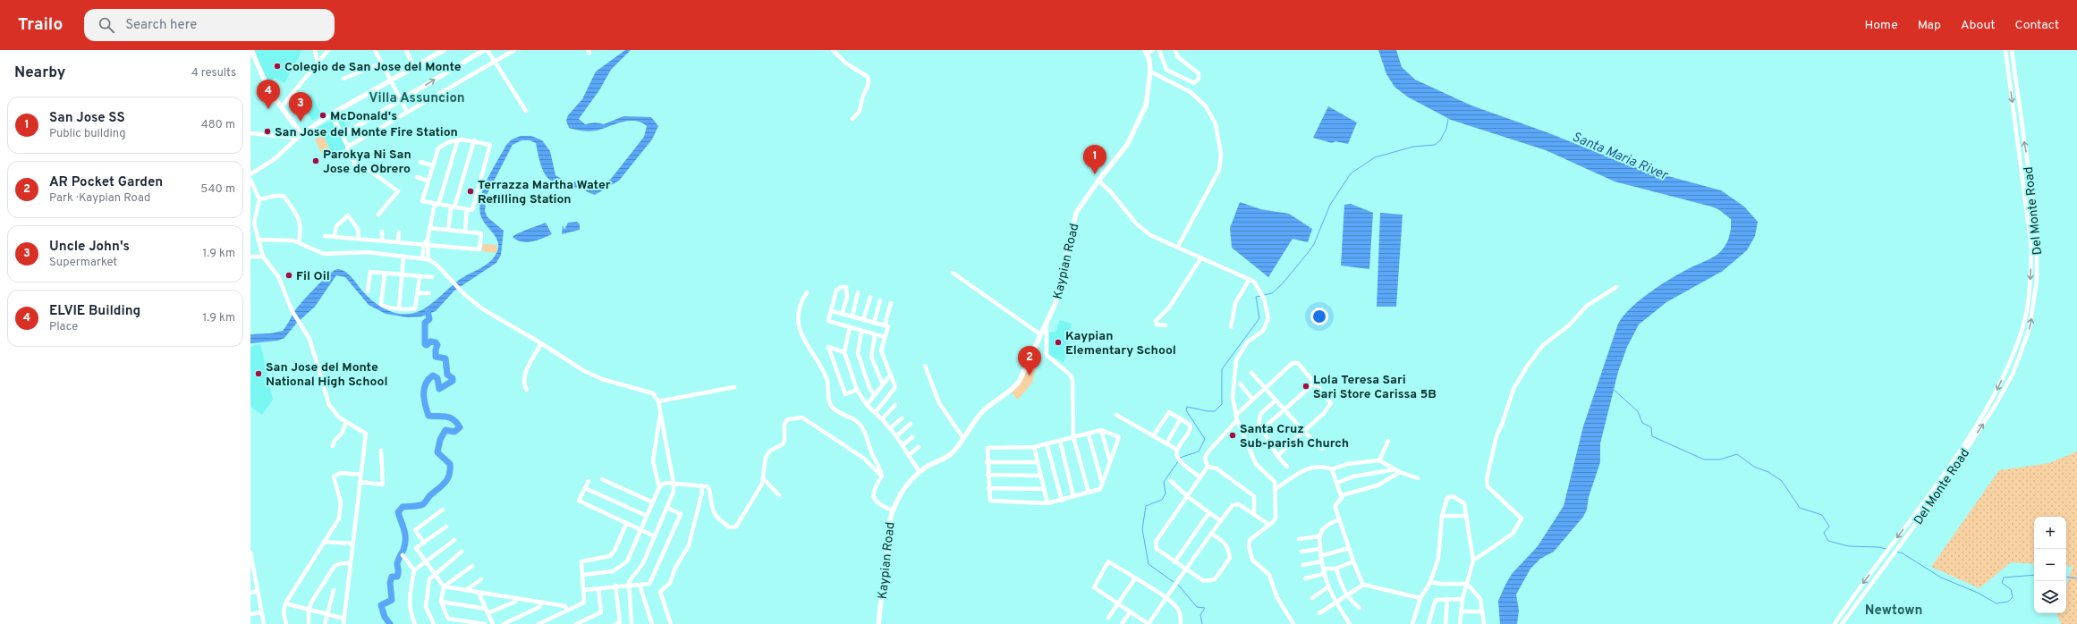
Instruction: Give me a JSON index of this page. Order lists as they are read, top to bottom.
{
  "streets": {
    "main road": ["Kaypian Road"],
    "street": ["Del Monte Road"]
  },
  "districts": ["Villa Assuncion", "Newtown"],
  "water": ["Santa Maria River"],
  "places": [
    "Colegio de San Jose del Monte",
    "McDonald's",
    "San Jose del Monte Fire Station",
    "Parokya Ni San Jose de Obrero",
    "Terrazza Martha Water Refilling Station",
    "Fil Oil",
    "Kaypian Elementary School",
    "San Jose del Monte National High School",
    "Lola Teresa Sari Sari Store Carissa 5B",
    "Santa Cruz Sub-parish Church"
  ],
  "page": {
    "header": "Trailo",
    "search": "Search here",
    "nav": [
      "Home",
      "Map",
      "About",
      "Contact"
    ],
    "heading": ["Nearby", "4 results"],
    "pins": [
      "4",
      "3",
      "1",
      "2"
    ],
    "list": [
      {
        "mark": "1",
        "name": "San Jose SS",
        "note": "Public building",
        "value": "480 m"
      },
      {
        "mark": "2",
        "name": "AR Pocket Garden",
        "note": "Park · Kaypian Road",
        "value": "540 m"
      },
      {
        "mark": "3",
        "name": "Uncle John's",
        "note": "Supermarket",
        "value": "1.9 km"
      },
      {
        "mark": "4",
        "name": "ELVIE Building",
        "note": "Place",
        "value": "1.9 km"
      }
    ],
    "map_buttons": ["+", "−"]
  }
}
